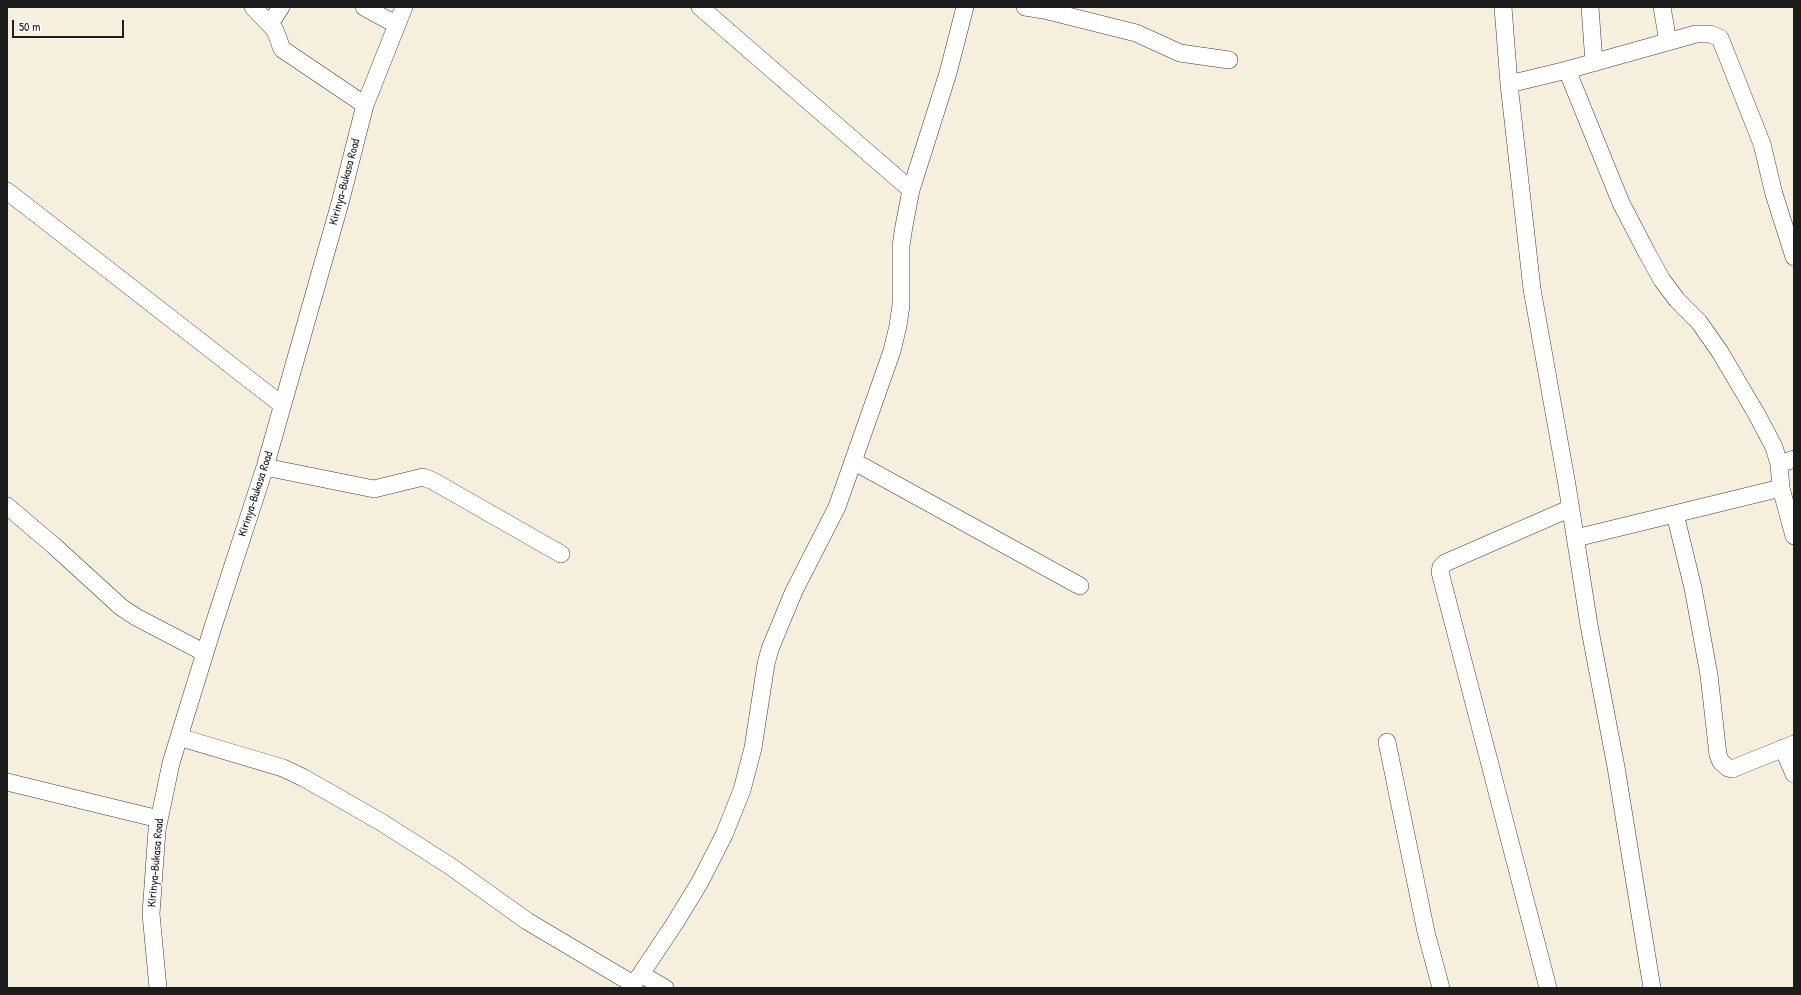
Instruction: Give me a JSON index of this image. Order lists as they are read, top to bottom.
{
  "streets": {
    "street": ["Kirinya-Bukasa Road"]
  },
  "scale_bar": "50 m"
}
